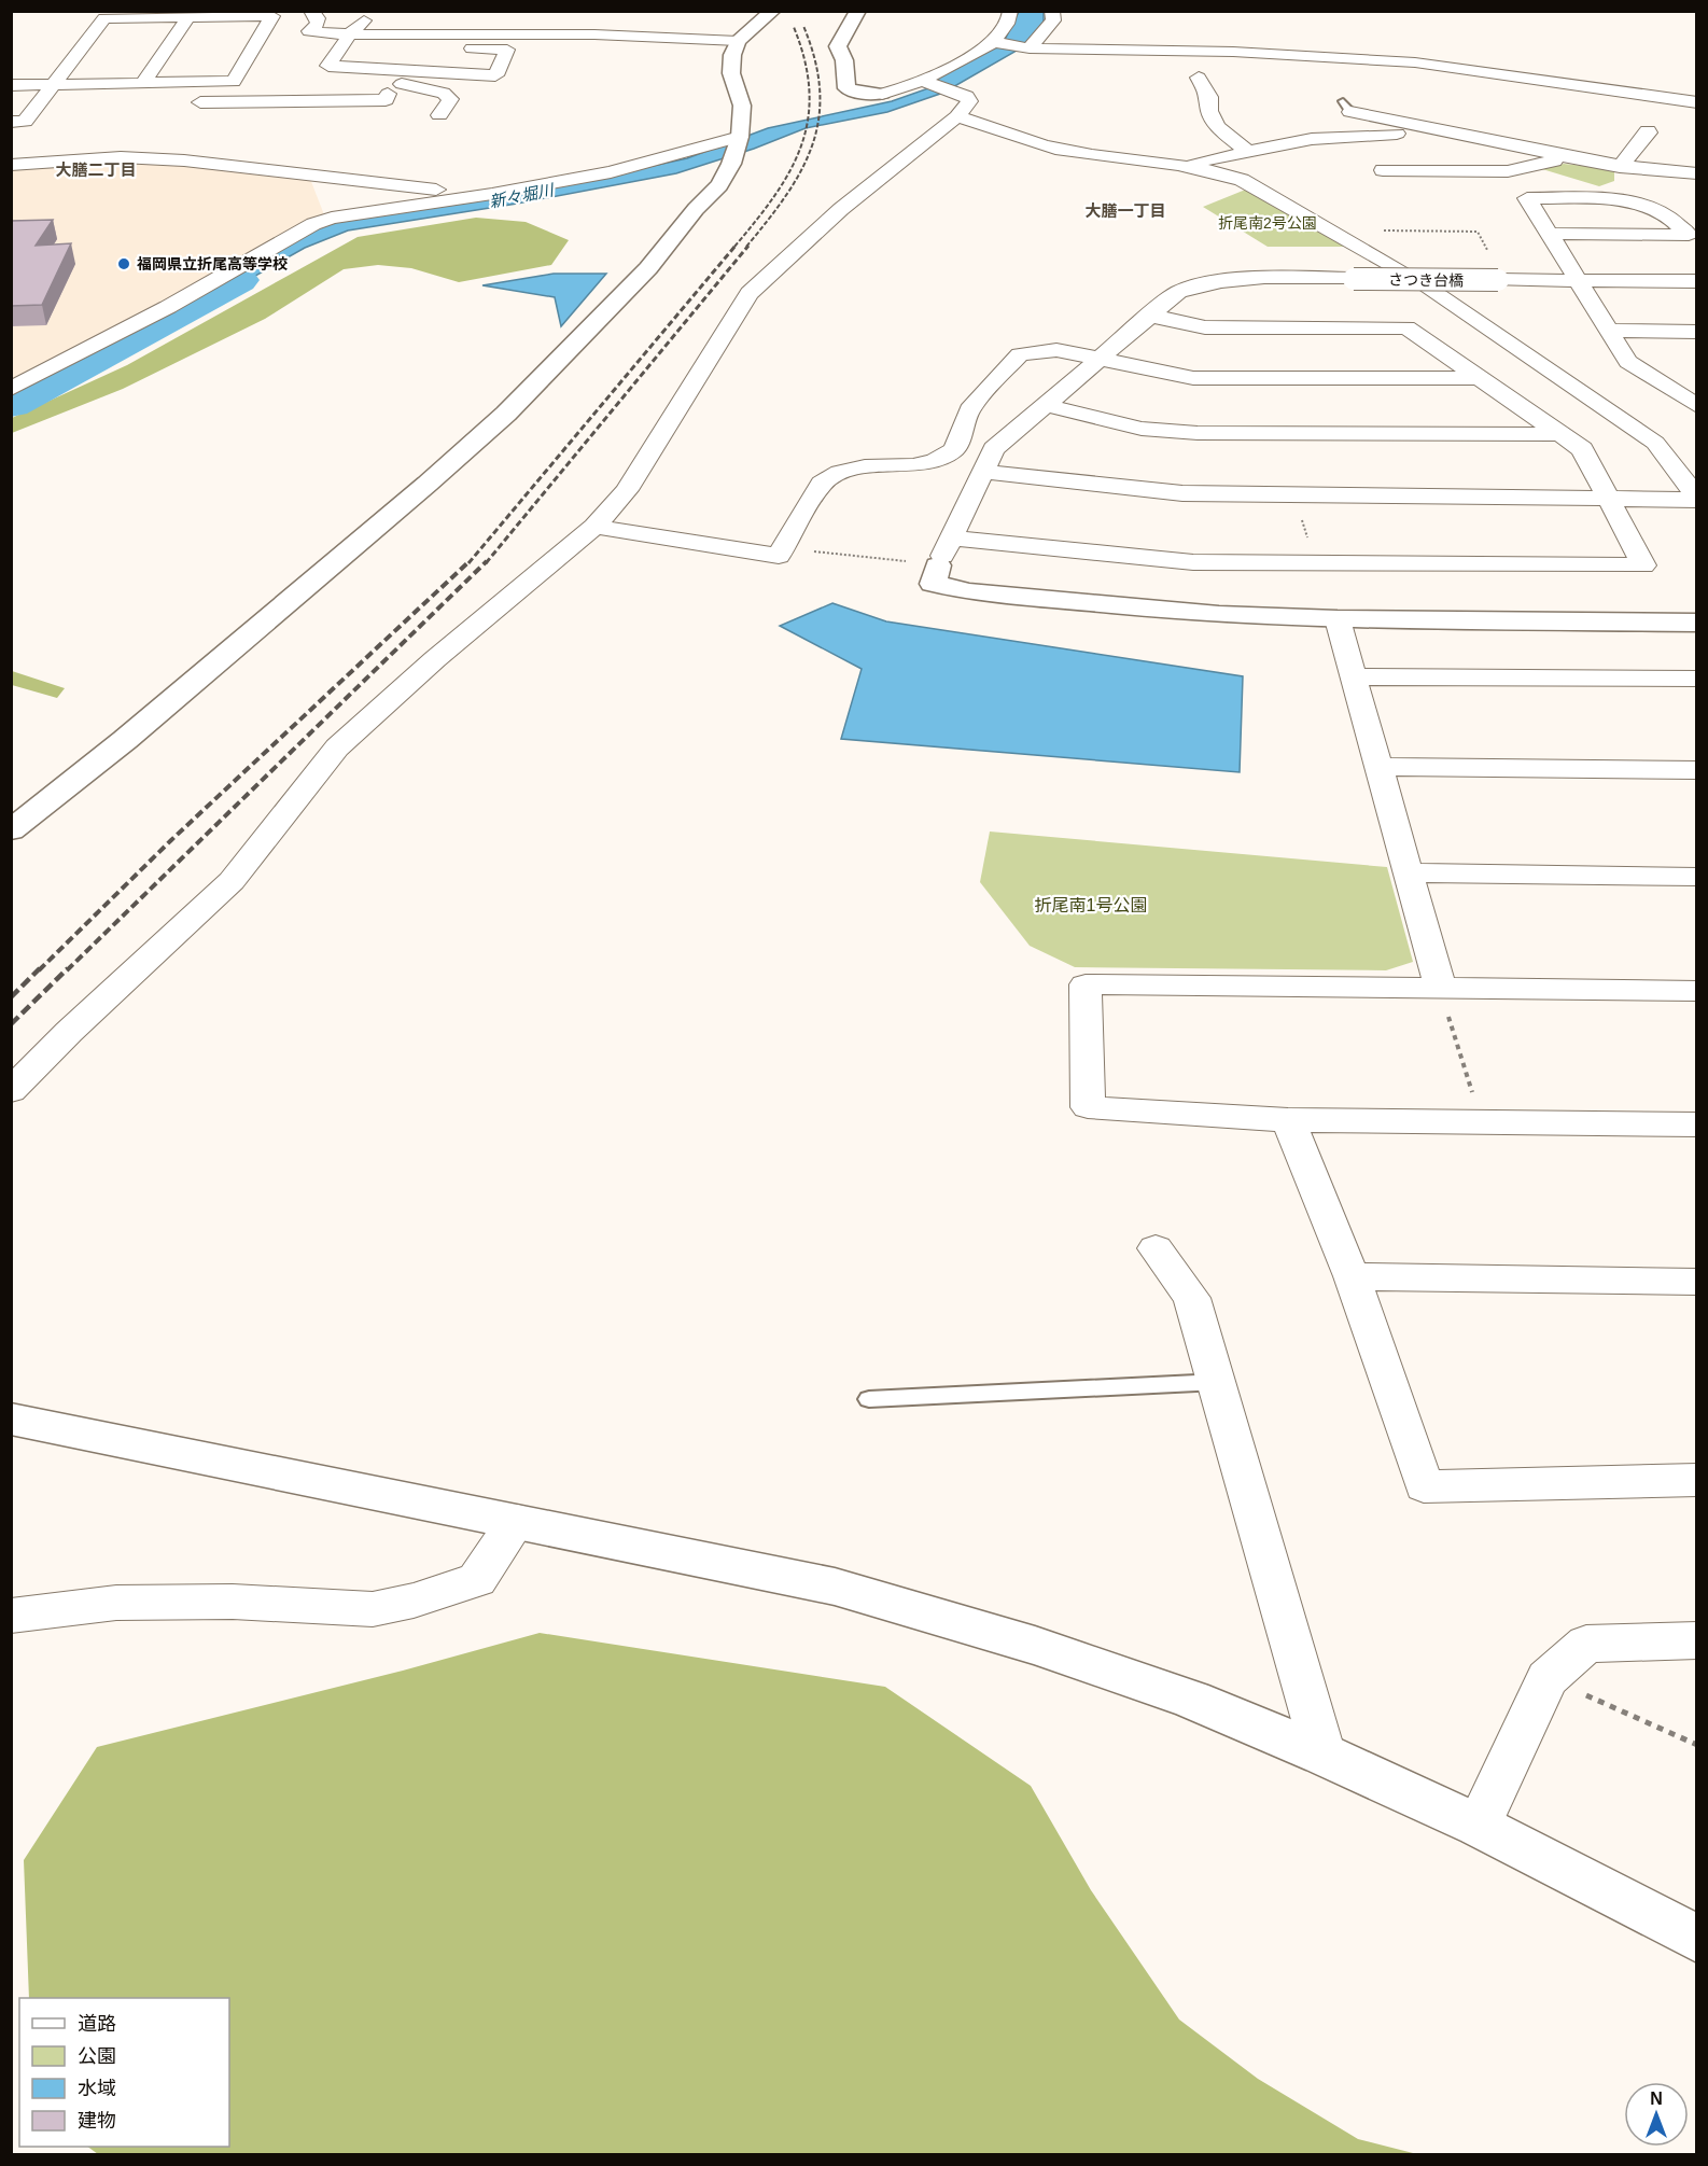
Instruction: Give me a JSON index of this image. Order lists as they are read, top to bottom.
{
  "streets": {
    "street": ["さつき台橋"]
  },
  "districts": ["大膳二丁目", "大膳一丁目"],
  "water": ["新々堀川"],
  "parks": ["折尾南2号公園", "折尾南1号公園"],
  "places": ["福岡県立折尾高等学校"],
  "legend": [
    "道路",
    "公園",
    "水域",
    "建物"
  ],
  "north": "top"
}
